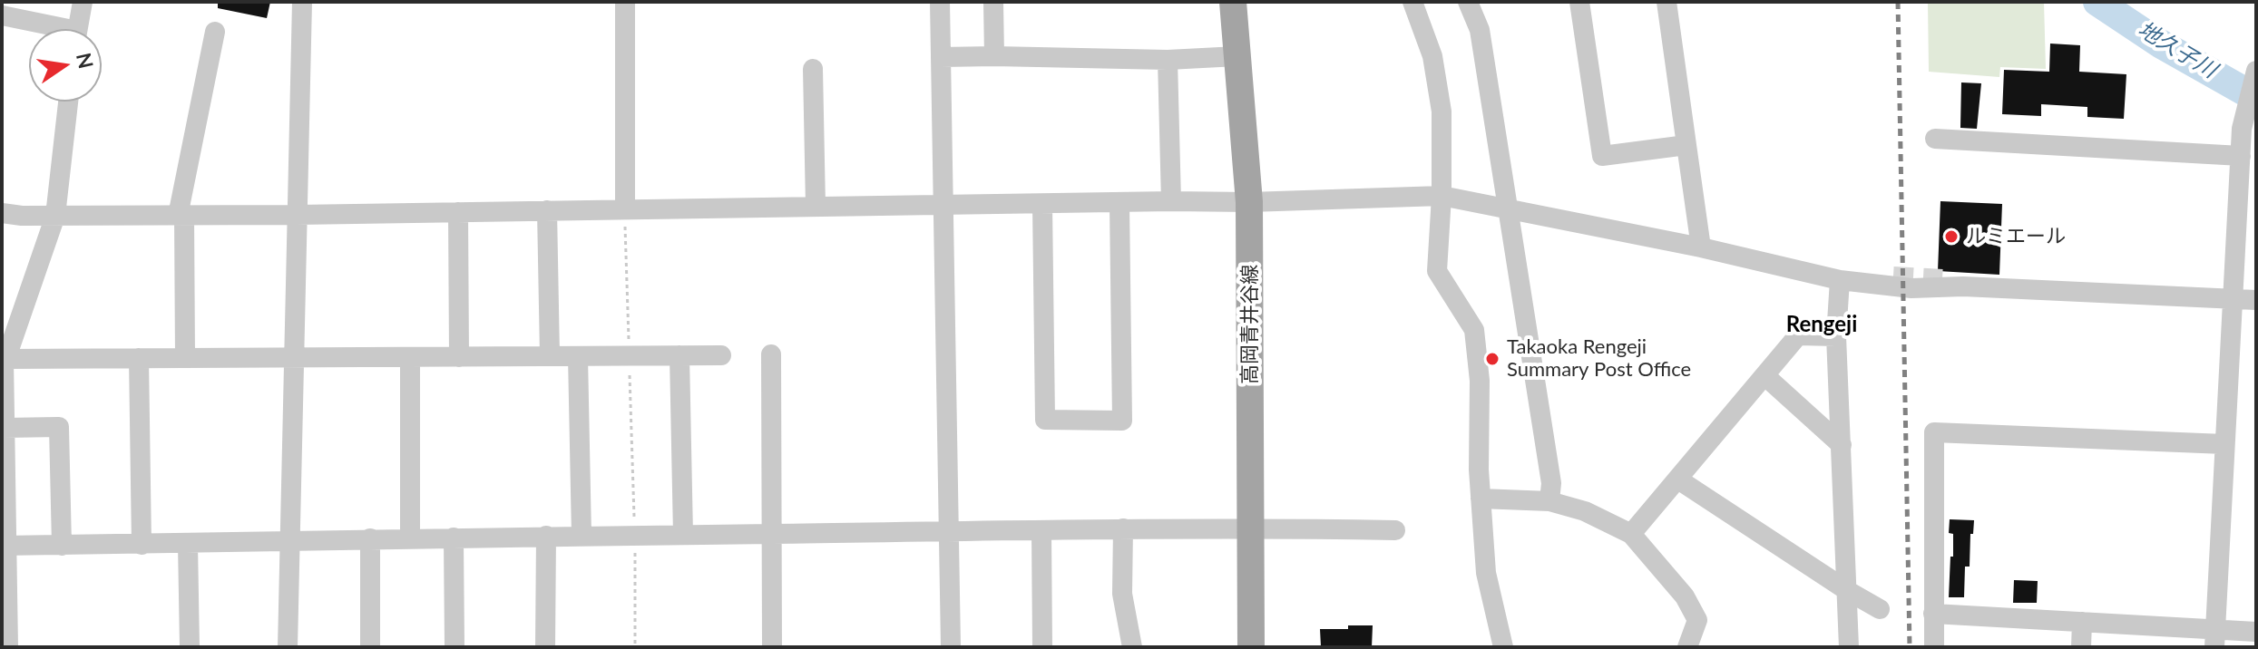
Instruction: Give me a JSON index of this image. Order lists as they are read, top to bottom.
{
  "streets": {
    "main road": ["高岡青井谷線"]
  },
  "districts": ["Rengeji"],
  "water": ["地久子川"],
  "places": ["ルミエール", "Takaoka Rengeji Summary Post Office"],
  "north": "right"
}
